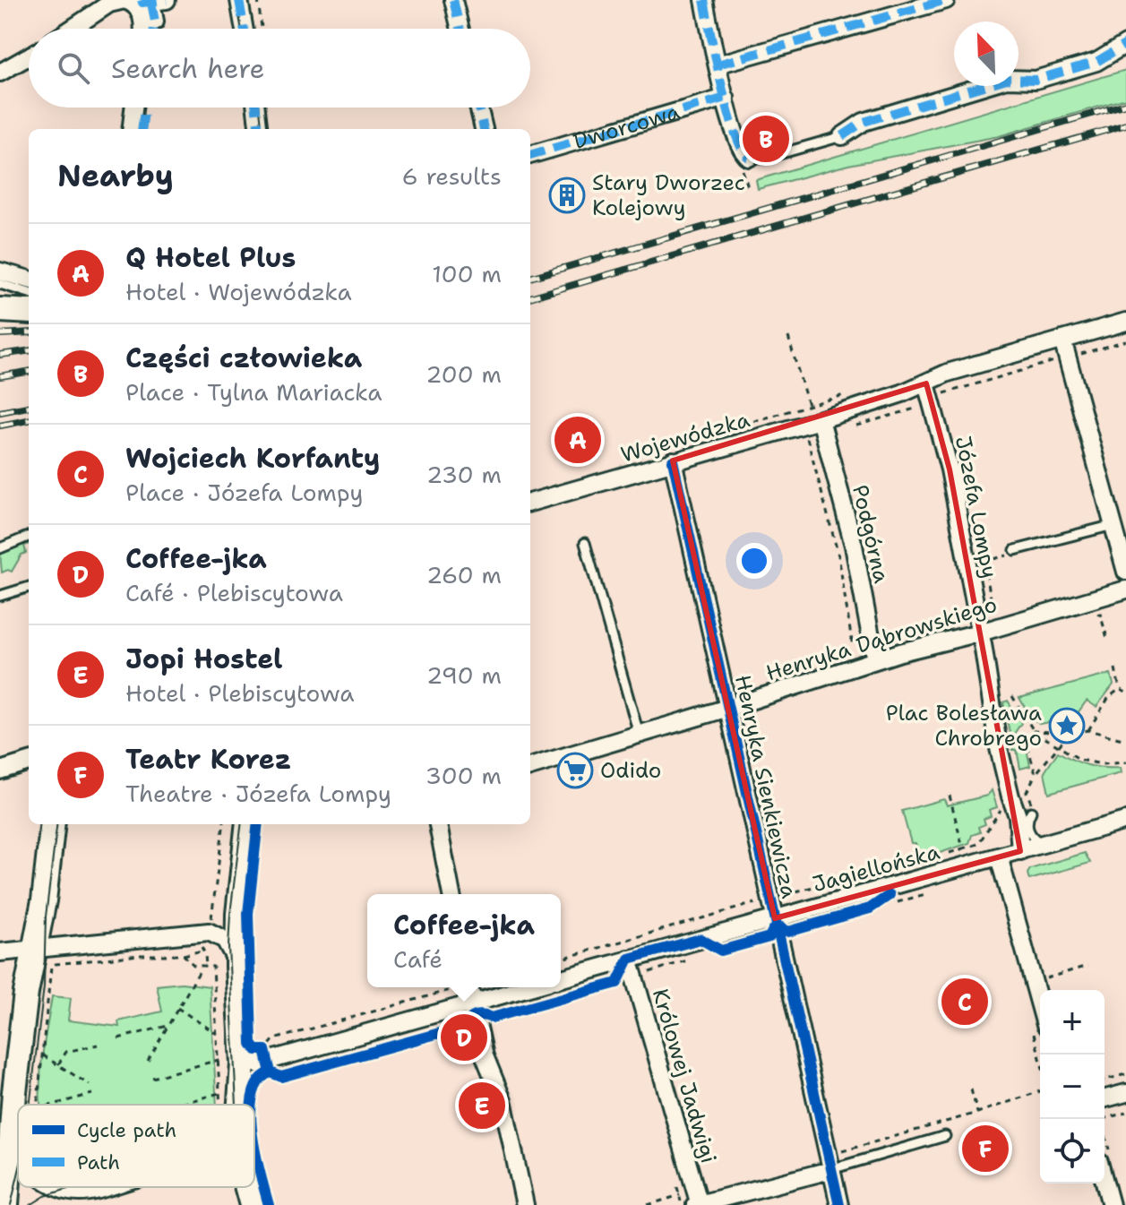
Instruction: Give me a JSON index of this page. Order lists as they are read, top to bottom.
{
  "streets": {
    "street": [
      "Dworcowa",
      "Wojewódzka",
      "Józefa Lompy",
      "Podgórna",
      "Henryka Dąbrowskiego",
      "Henryka Sienkiewicza",
      "Jagiellońska",
      "Królowej Jadwigi"
    ]
  },
  "crossings": [
    ["Wojewódzka", "Józefa Lompy"],
    ["Wojewódzka", "Podgórna"],
    ["Wojewódzka", "Henryka Sienkiewicza"],
    ["Józefa Lompy", "Henryka Dąbrowskiego"],
    ["Józefa Lompy", "Jagiellońska"],
    ["Podgórna", "Henryka Dąbrowskiego"],
    ["Henryka Dąbrowskiego", "Henryka Sienkiewicza"],
    ["Henryka Sienkiewicza", "Jagiellońska"],
    ["Jagiellońska", "Królowej Jadwigi"]
  ],
  "places": {
    "building": ["Stary Dworzec Kolejowy"],
    "place": ["Plac Bolesława Chrobrego"],
    "supermarket": ["Odido"]
  },
  "legend": ["Cycle path", "Path"],
  "north": "top left",
  "page": {
    "search": "Search here",
    "pins": [
      "B",
      "A",
      "C",
      "D",
      "E",
      "F"
    ],
    "heading": ["Nearby", "6 results"],
    "list": [
      {
        "mark": "A",
        "name": "Q Hotel Plus",
        "note": "Hotel · Wojewódzka",
        "value": "100 m"
      },
      {
        "mark": "B",
        "name": "Części człowieka",
        "note": "Place · Tylna Mariacka",
        "value": "200 m"
      },
      {
        "mark": "C",
        "name": "Wojciech Korfanty",
        "note": "Place · Józefa Lompy",
        "value": "230 m"
      },
      {
        "mark": "D",
        "name": "Coffee-jka",
        "note": "Café · Plebiscytowa",
        "value": "260 m"
      },
      {
        "mark": "E",
        "name": "Jopi Hostel",
        "note": "Hotel · Plebiscytowa",
        "value": "290 m"
      },
      {
        "mark": "F",
        "name": "Teatr Korez",
        "note": "Theatre · Józefa Lompy",
        "value": "300 m"
      }
    ],
    "popup": ["Coffee-jka", "Café"],
    "map_buttons": ["+", "−"]
  }
}
